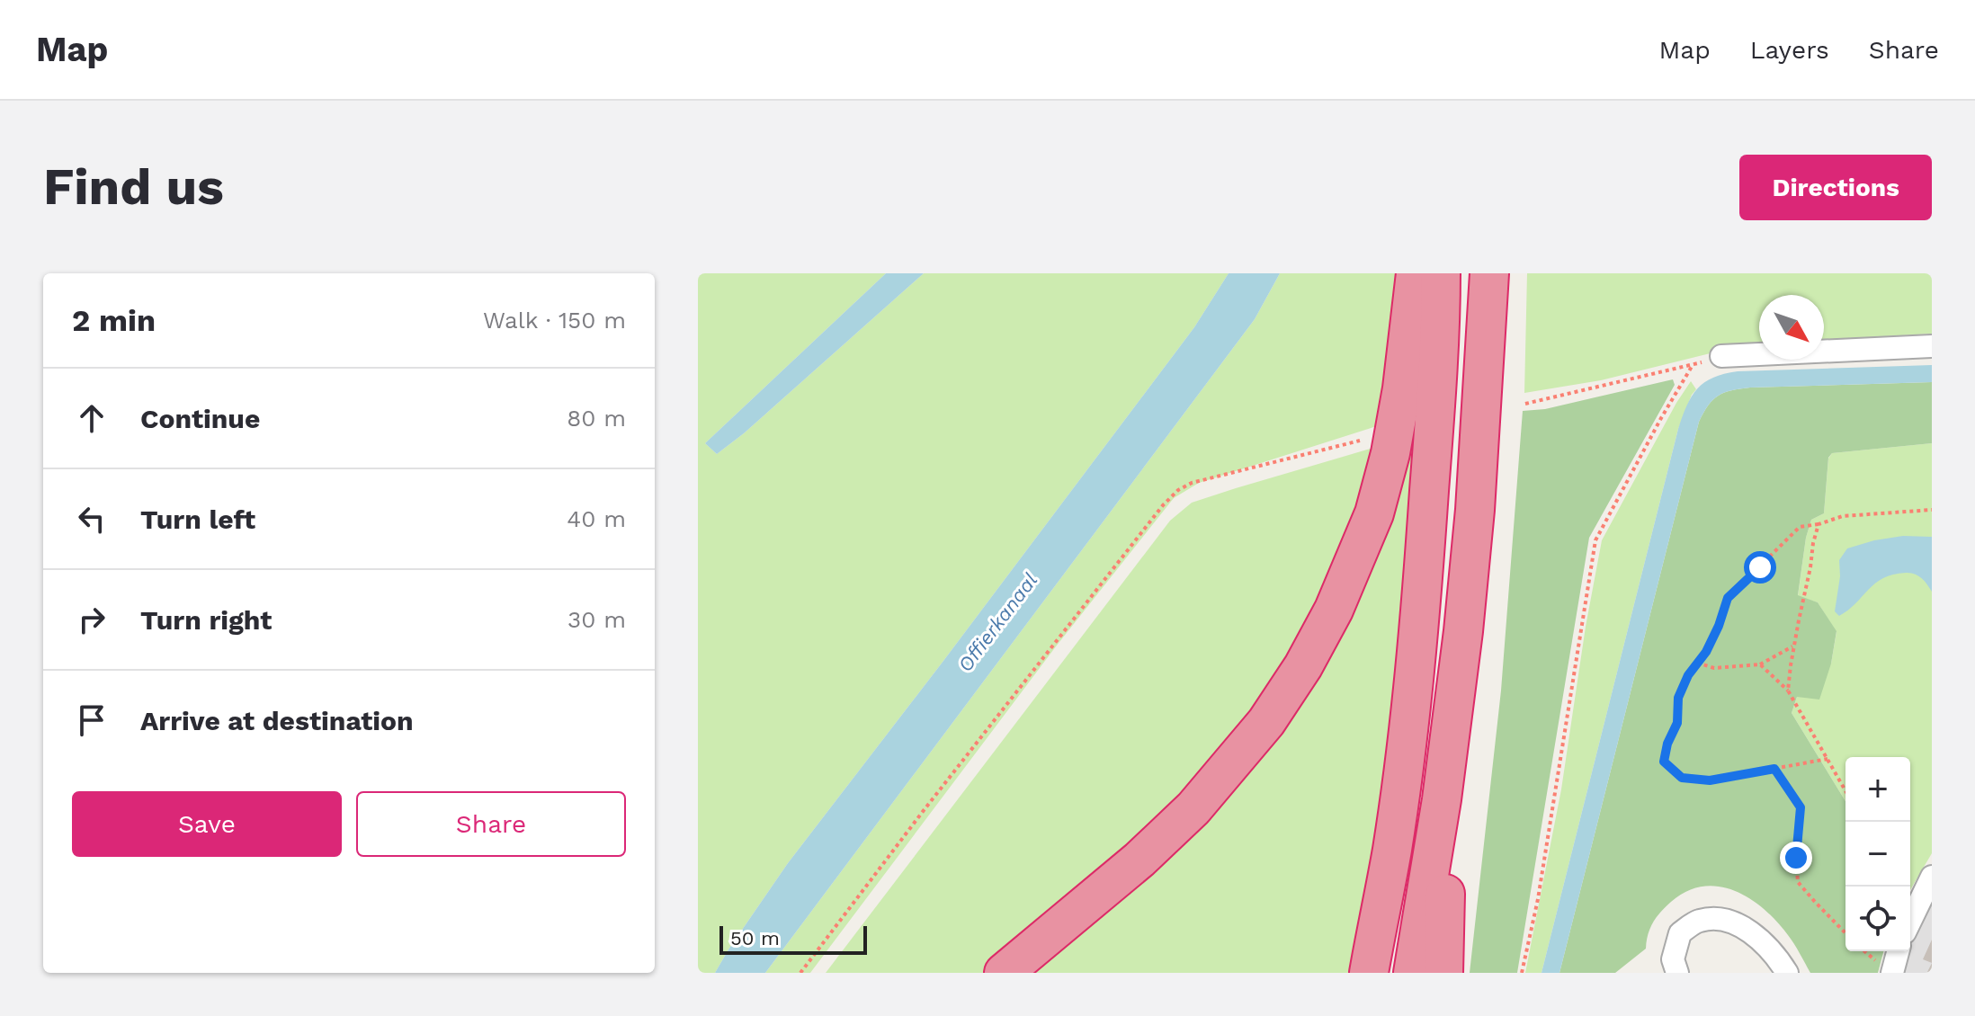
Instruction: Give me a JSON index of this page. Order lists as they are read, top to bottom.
{
  "water": ["Offierkanaal"],
  "scale_bar": "50 m",
  "north": "bottom right",
  "page": {
    "header": "Map",
    "nav": ["Map", "Layers", "Share"],
    "buttons": [
      "Directions",
      ["Save", "Share"]
    ],
    "title": "Find us",
    "heading": ["2 min", "Walk · 150 m"],
    "list": [
      ["Continue", "80 m"],
      ["Turn left", "40 m"],
      ["Turn right", "30 m"],
      "Arrive at destination"
    ],
    "map_buttons": ["+", "−"],
    "scale": "50 m"
  }
}
